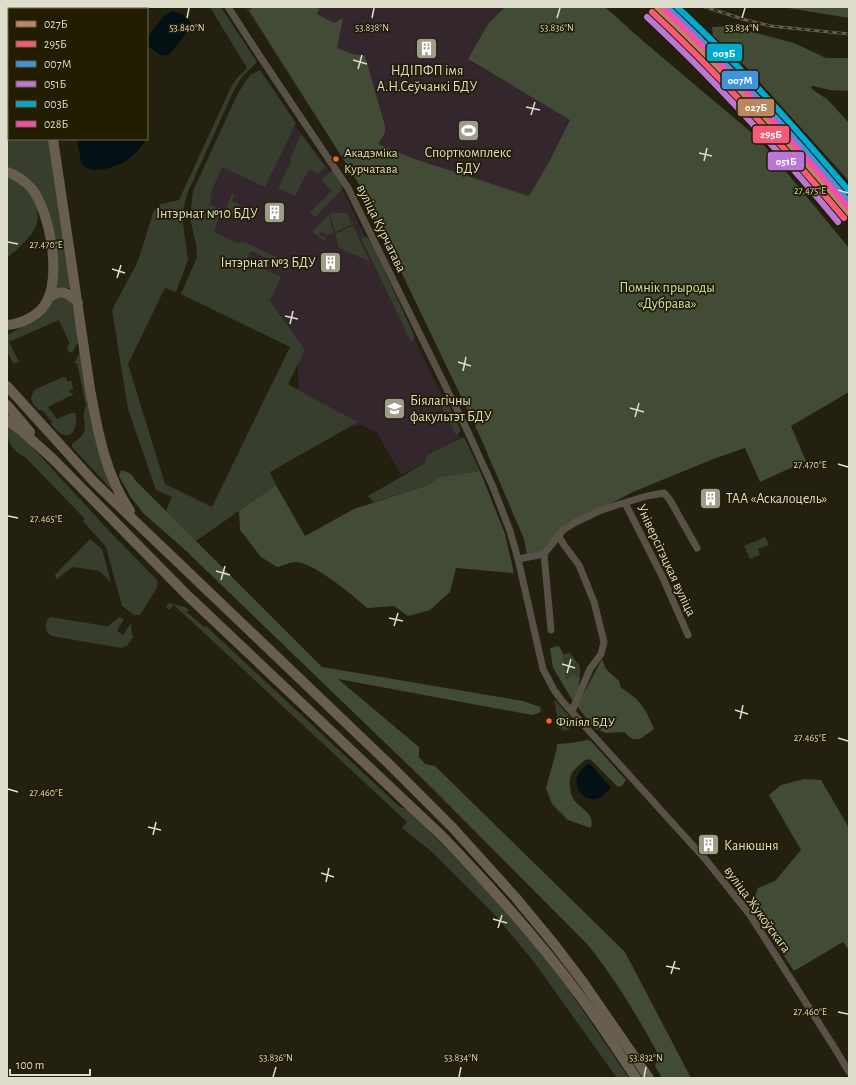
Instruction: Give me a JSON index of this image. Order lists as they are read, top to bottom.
{
  "streets": {
    "street": ["вуліца Курчатава", "Універсітэцкая вуліца", "вуліца Жукоўскага"]
  },
  "crossings": [
    ["вуліца Курчатава", "вуліца Жукоўскага"]
  ],
  "parks": ["Помнік прыроды «Дубрава»"],
  "places": {
    "building": [
      "НДІПФП імя А.Н.Сеўчанкі БДУ",
      "Інтэрнат №10 БДУ",
      "Інтэрнат №3 БДУ",
      "ТАА «Аскалоцель»",
      "Канюшня"
    ],
    "sports": ["Спорткомплекс БДУ"],
    "other": ["Акадэміка Курчатава", "Філіял БДУ"],
    "school or university": ["Біялагічны факультэт БДУ"]
  },
  "lines": [
    "transit line 027Б",
    "transit line 007М",
    "transit line 003Б",
    "transit line 028Б",
    "transit line 295Б",
    "transit line 051Б"
  ],
  "legend": [
    "027Б",
    "295Б",
    "007М",
    "051Б",
    "003Б",
    "028Б"
  ],
  "scale_bar": "100 m",
  "coordinates": [
    "53.840°N",
    "53.838°N",
    "53.836°N",
    "53.834°N",
    "27.475°E",
    "27.470°E",
    "27.465°E",
    "27.460°E",
    "53.832°N"
  ]
}
